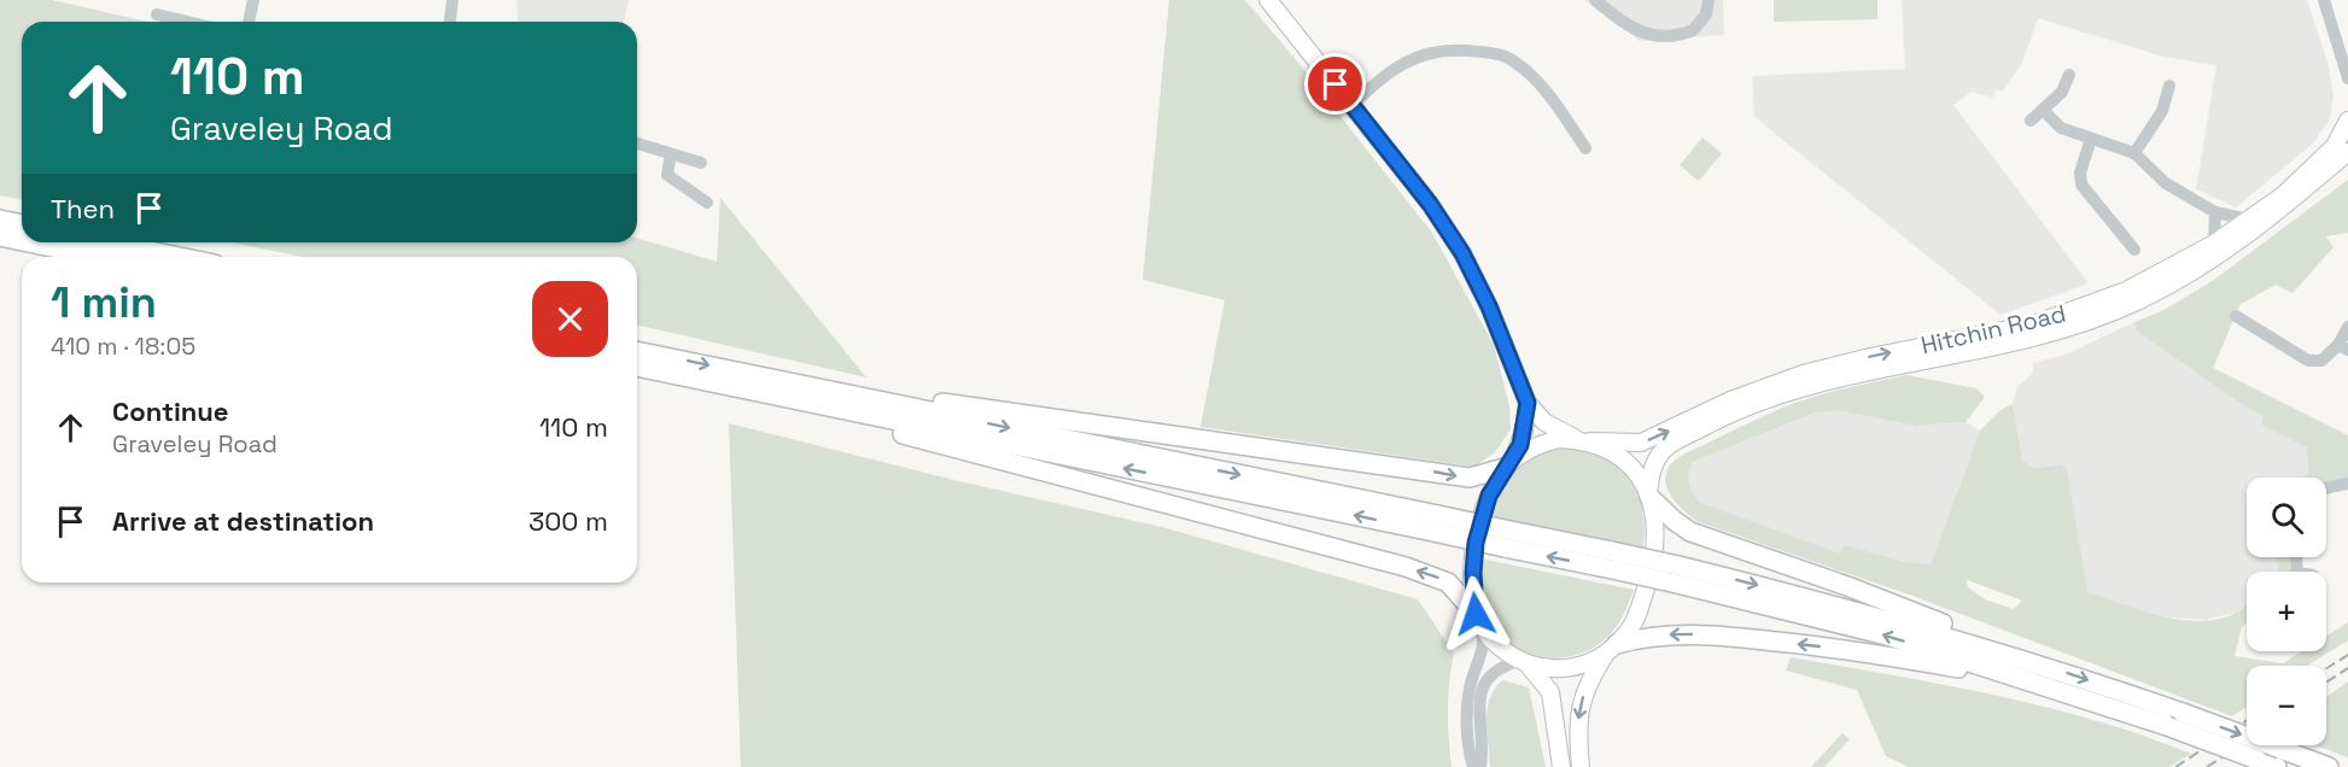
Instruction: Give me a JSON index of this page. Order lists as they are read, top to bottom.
{
  "streets": {
    "main road": ["Hitchin Road"]
  },
  "page": {
    "turn": ["110 m", "Graveley Road"],
    "then": "Then",
    "heading": ["1 min", "410 m · 18:05"],
    "list": [
      {
        "name": "Continue",
        "note": "Graveley Road",
        "value": "110 m"
      },
      {
        "name": "Arrive at destination",
        "value": "300 m"
      }
    ],
    "map_buttons": ["+", "−"]
  }
}
